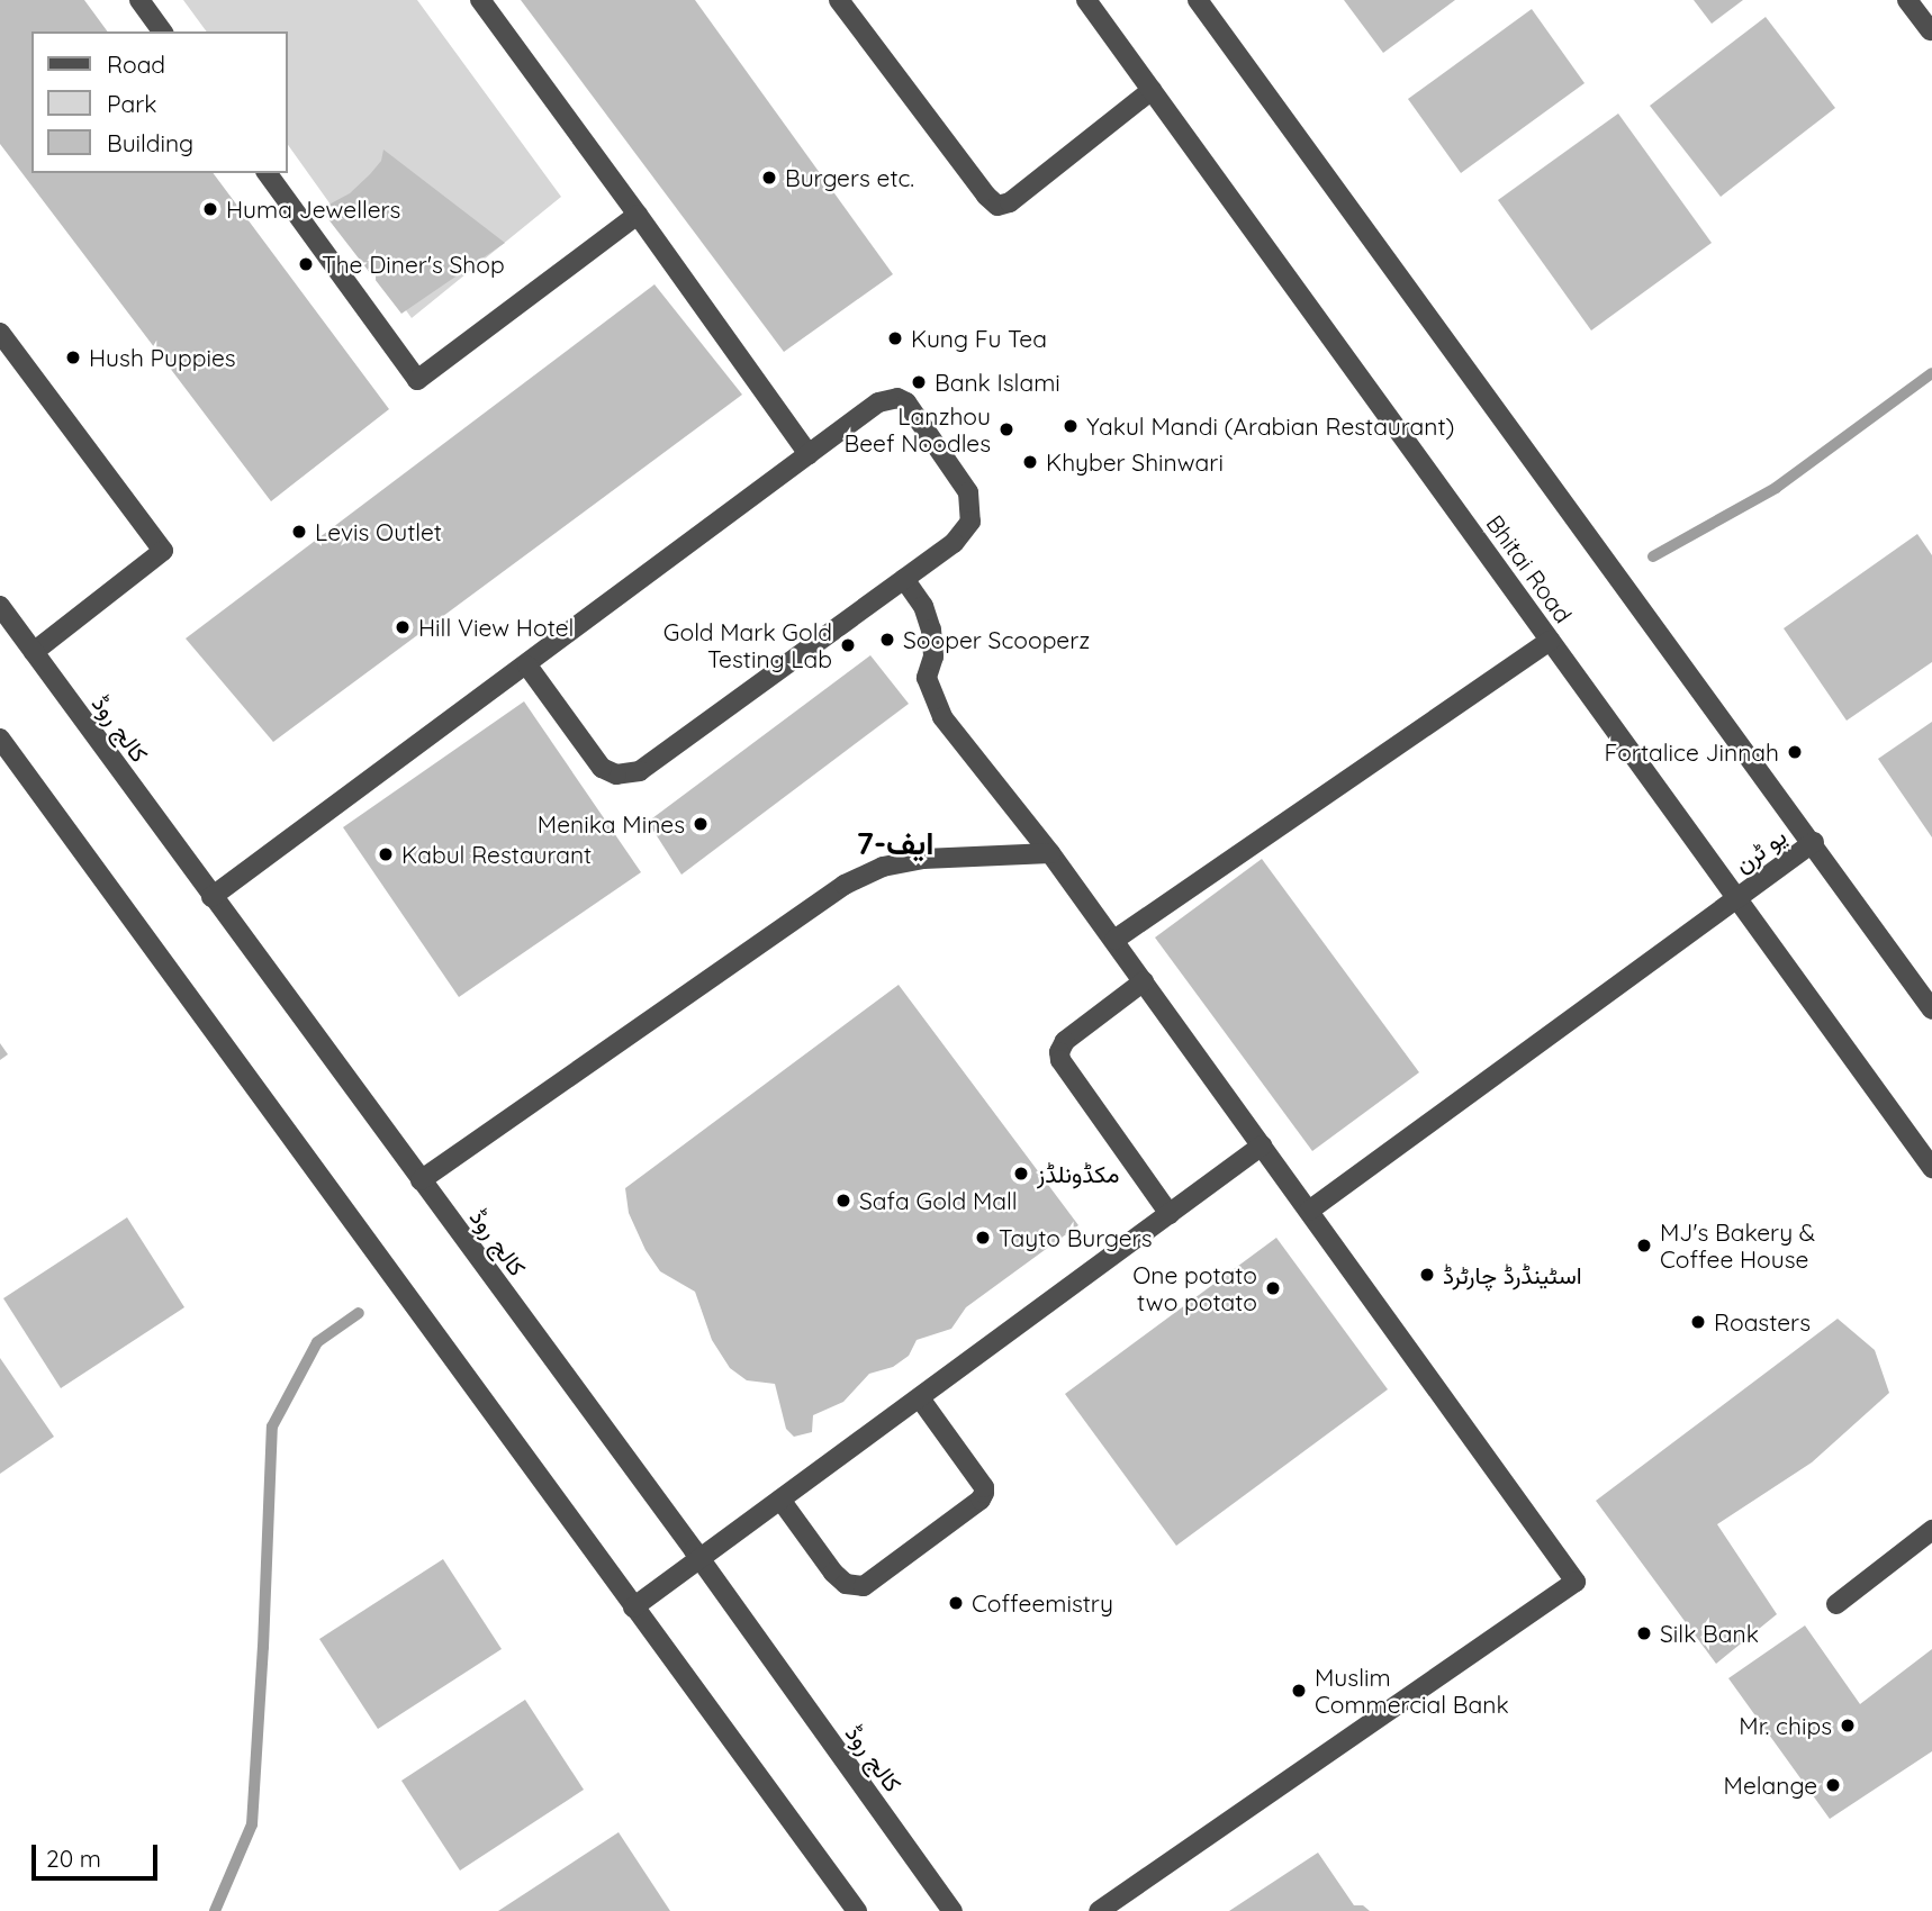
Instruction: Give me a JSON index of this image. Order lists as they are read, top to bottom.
{
  "streets": {
    "street": ["Bhitai Road", "کالج روڈ", "یو ٹرن"]
  },
  "crossings": [
    ["Bhitai Road", "یو ٹرن"]
  ],
  "districts": ["ایف-7"],
  "places": [
    "Burgers etc.",
    "Huma Jewellers",
    "The Diner's Shop",
    "Kung Fu Tea",
    "Hush Puppies",
    "Bank Islami",
    "Yakul Mandi (Arabian Restaurant)",
    "Lanzhou Beef Noodles",
    "Khyber Shinwari",
    "Levis Outlet",
    "Hill View Hotel",
    "Sooper Scooperz",
    "Gold Mark Gold Testing Lab",
    "Fortalice Jinnah",
    "Menika Mines",
    "Kabul Restaurant",
    "مکڈونلڈز",
    "Safa Gold Mall",
    "Tayto Burgers",
    "MJ's Bakery & Coffee House",
    "اسٹینڈرڈ چارٹرڈ",
    "One potato two potato",
    "Roasters",
    "Coffeemistry",
    "Silk Bank",
    "Muslim Commercial Bank",
    "Mr. chips",
    "Melange"
  ],
  "legend": ["Road", "Park", "Building"],
  "scale_bar": "20 m"
}
